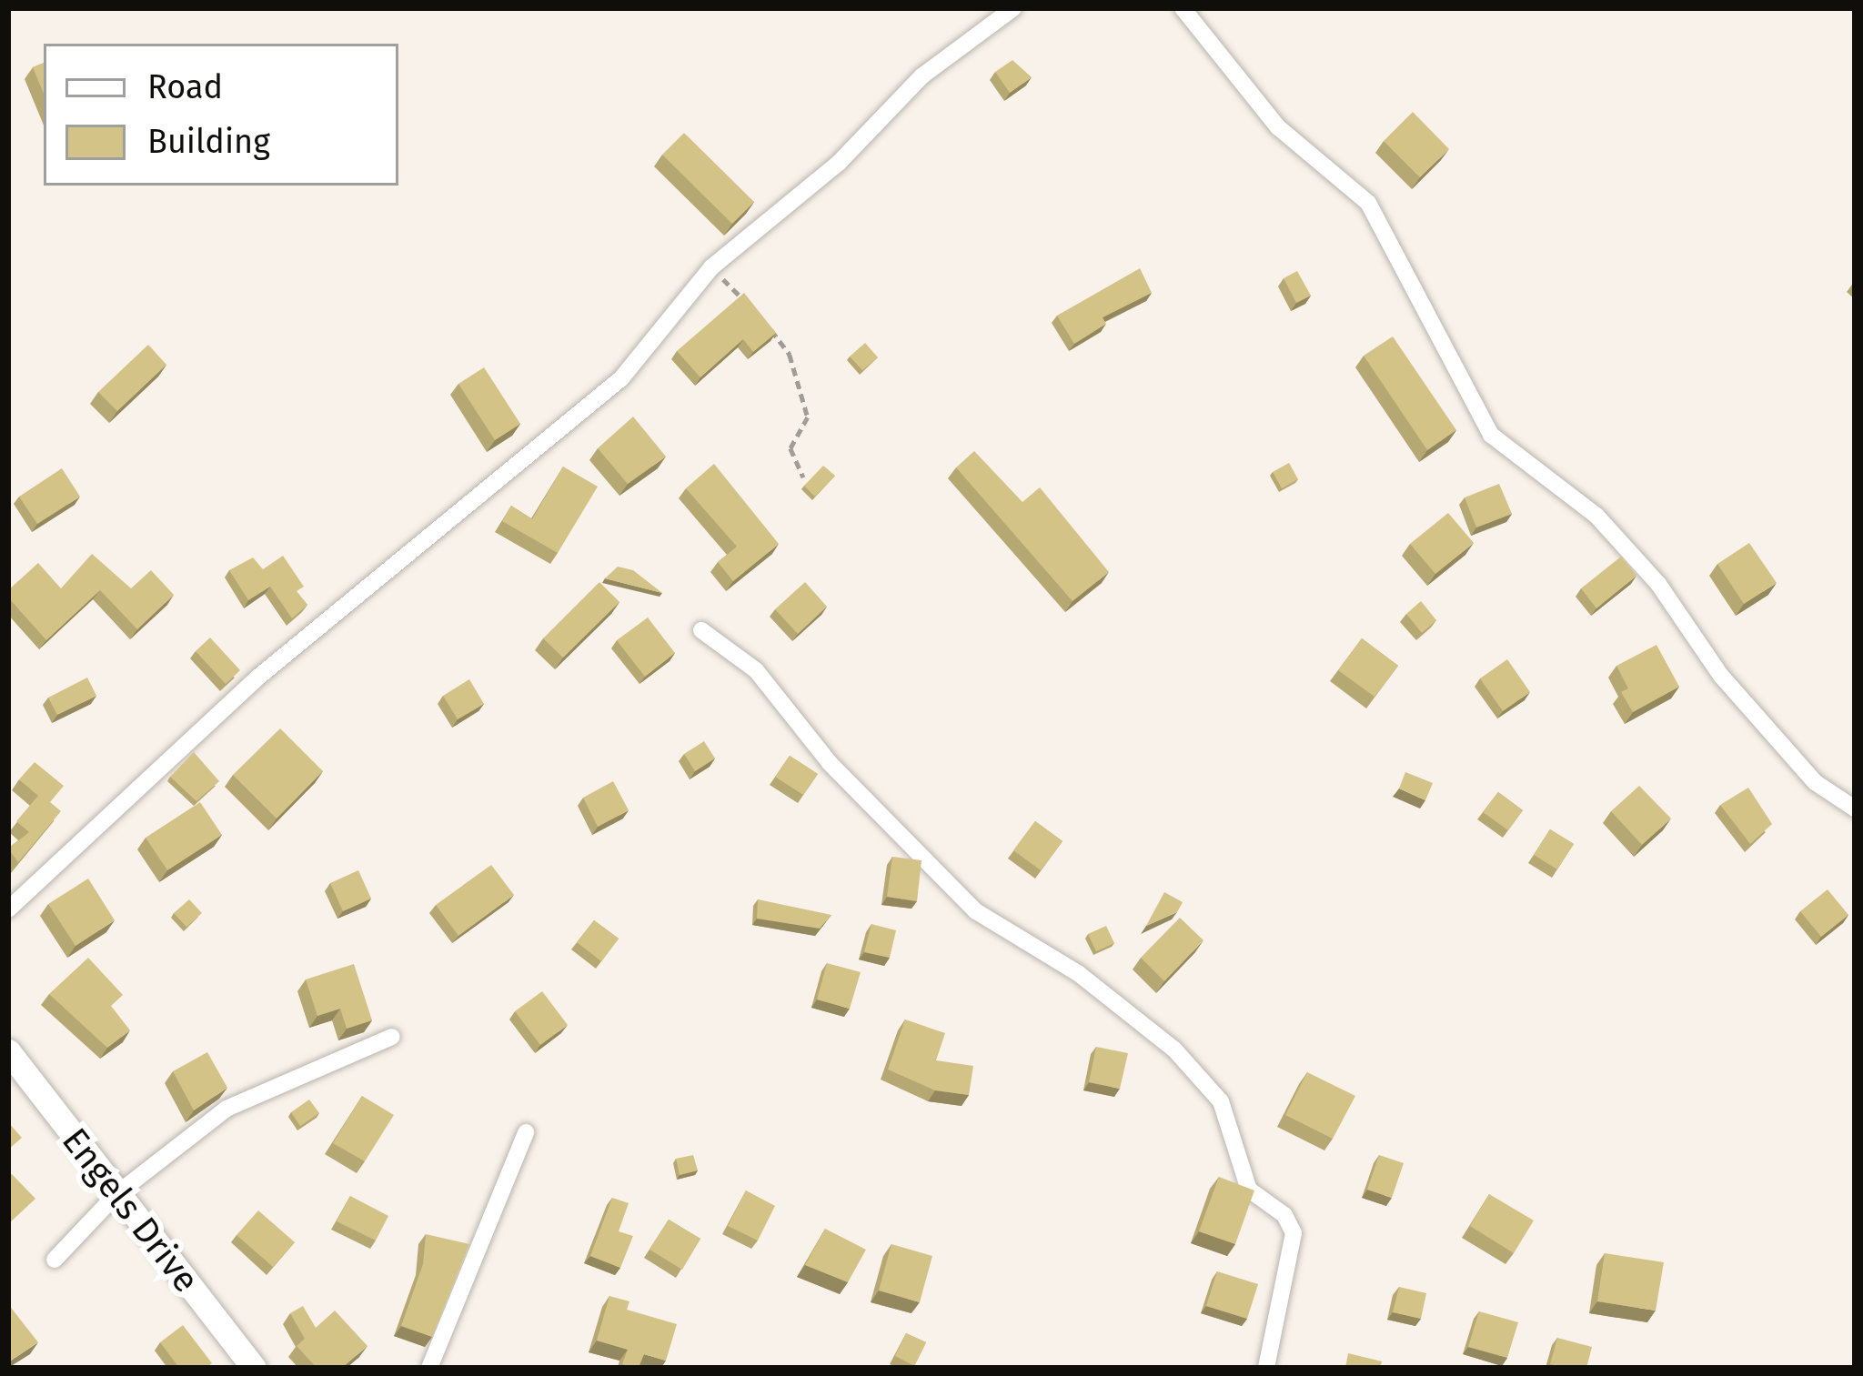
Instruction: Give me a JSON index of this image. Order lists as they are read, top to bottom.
{
  "streets": {
    "street": ["Engels Drive"]
  },
  "legend": ["Road", "Building"]
}
